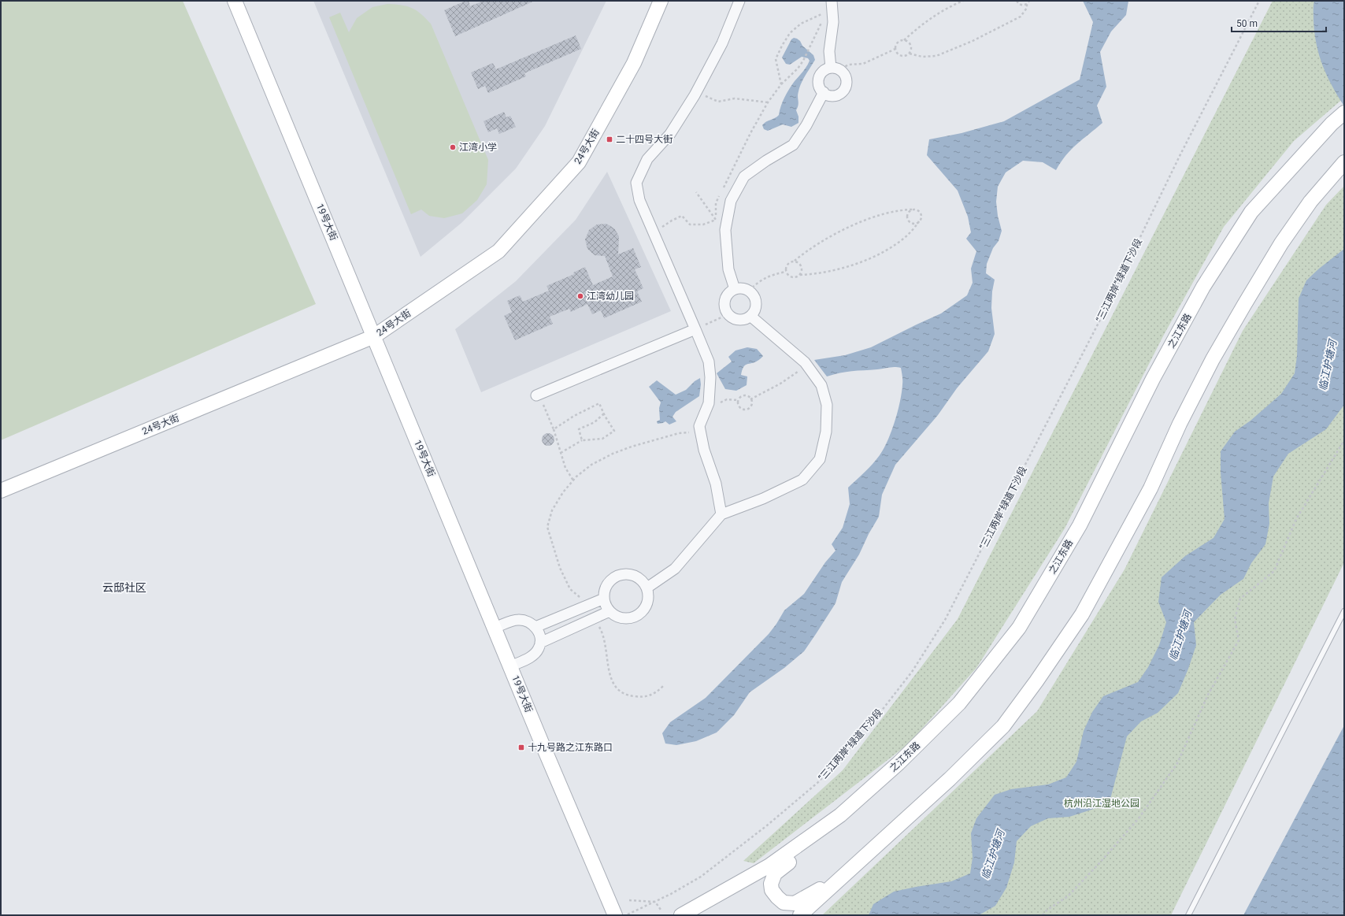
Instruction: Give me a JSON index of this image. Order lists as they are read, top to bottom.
{
  "streets": {
    "main road": ["24号大街", "19号大街", "之江东路"],
    "path": ["“三江两岸”绿道下沙段"]
  },
  "crossings": [
    ["24号大街", "19号大街"]
  ],
  "districts": ["云邸社区"],
  "water": ["临江护塘河"],
  "parks": ["杭州沿江湿地公园"],
  "places": {
    "transit": ["二十四号大街", "十九号路之江东路口"],
    "other": ["江湾小学", "江湾幼儿园"]
  },
  "scale_bar": "50 m"
}
